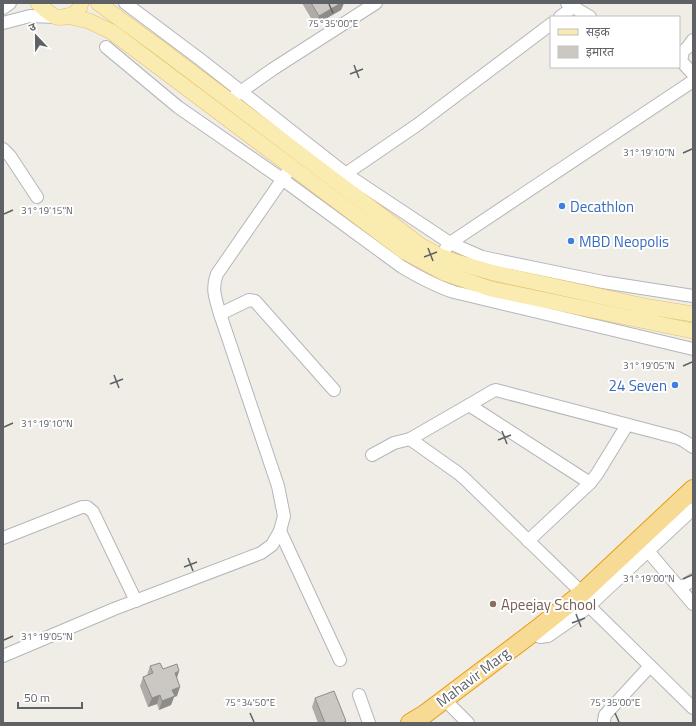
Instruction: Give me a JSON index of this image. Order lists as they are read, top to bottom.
{
  "streets": {
    "highway": ["Mahavir Marg"]
  },
  "places": [
    "Decathlon",
    "MBD Neopolis",
    "24 Seven",
    "Apeejay School"
  ],
  "legend": ["सड़क", "इमारत"],
  "scale_bar": "50 m",
  "north": "top",
  "coordinates": [
    "75°35'00\"E",
    "31°19'10\"N",
    "31°19'15\"N",
    "31°19'05\"N",
    "31°19'00\"N",
    "75°34'50\"E"
  ]
}
